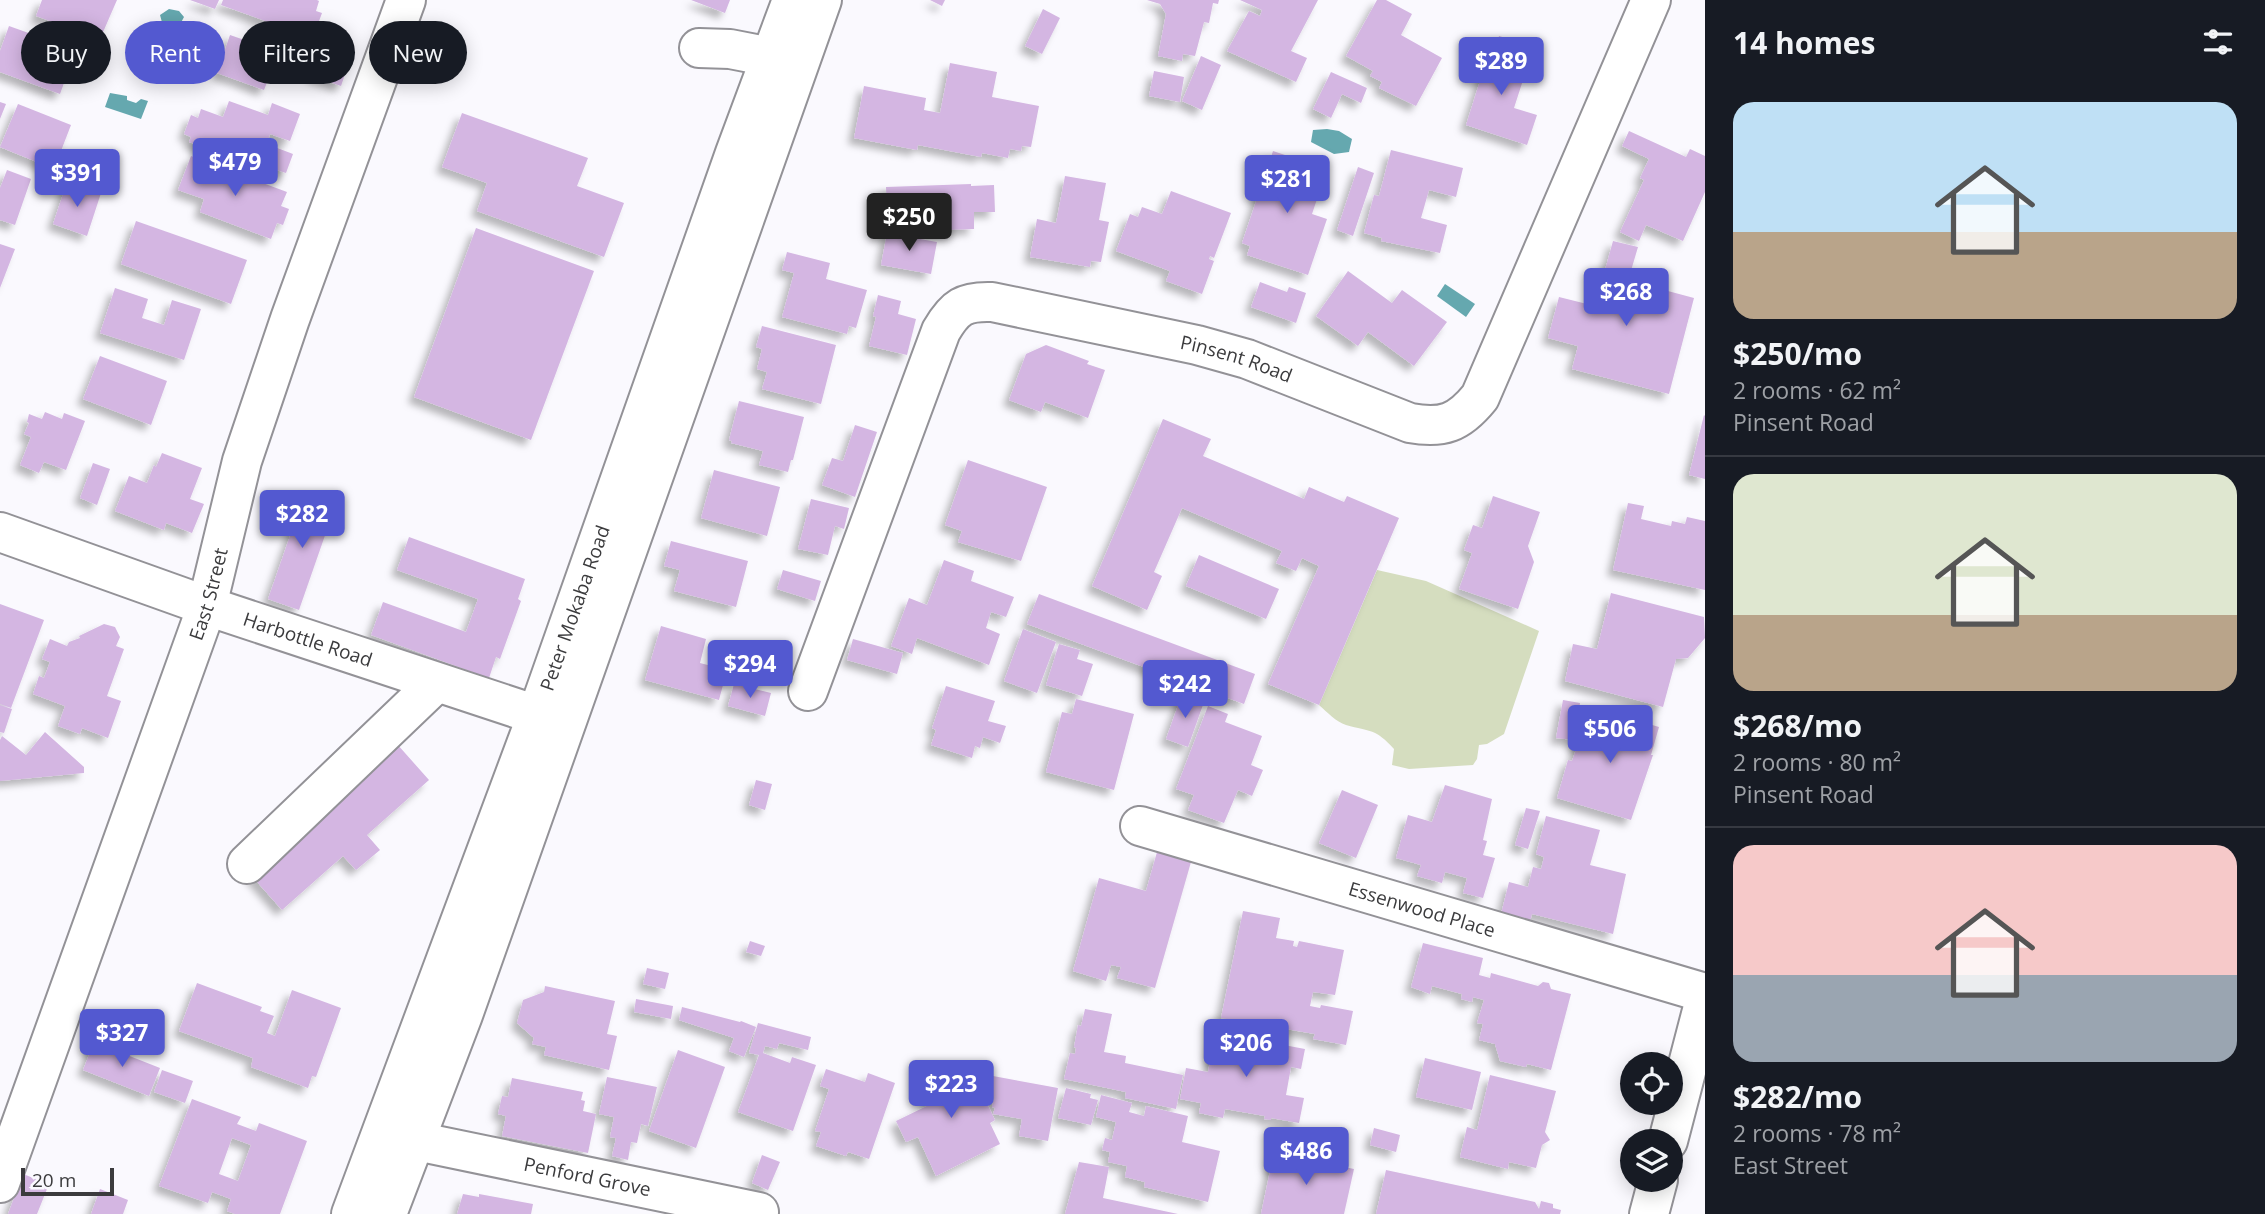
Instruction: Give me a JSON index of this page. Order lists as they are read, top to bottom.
{
  "streets": {
    "street": [
      "Pinsent Road",
      "East Street",
      "Peter Mokaba Road",
      "Harbottle Road",
      "Essenwood Place",
      "Penford Grove"
    ]
  },
  "crossings": [
    ["East Street", "Harbottle Road"],
    ["Peter Mokaba Road", "Harbottle Road"],
    ["Peter Mokaba Road", "Penford Grove"]
  ],
  "scale_bar": "20 m",
  "page": {
    "heading": "14 homes",
    "chip": [
      "Buy",
      "Rent",
      "Filters",
      "New"
    ],
    "price": [
      "$289",
      "$479",
      "$391",
      "$281",
      "$250",
      "$268",
      "$282",
      "$294",
      "$242",
      "$506",
      "$327",
      "$206",
      "$223",
      "$486"
    ],
    "list": [
      {
        "name": "$250/mo",
        "note": "2 rooms · 62 m² · Pinsent Road"
      },
      {
        "name": "$268/mo",
        "note": "2 rooms · 80 m² · Pinsent Road"
      },
      {
        "name": "$282/mo",
        "note": "2 rooms · 78 m² · East Street"
      }
    ],
    "scale": "20 m"
  }
}
